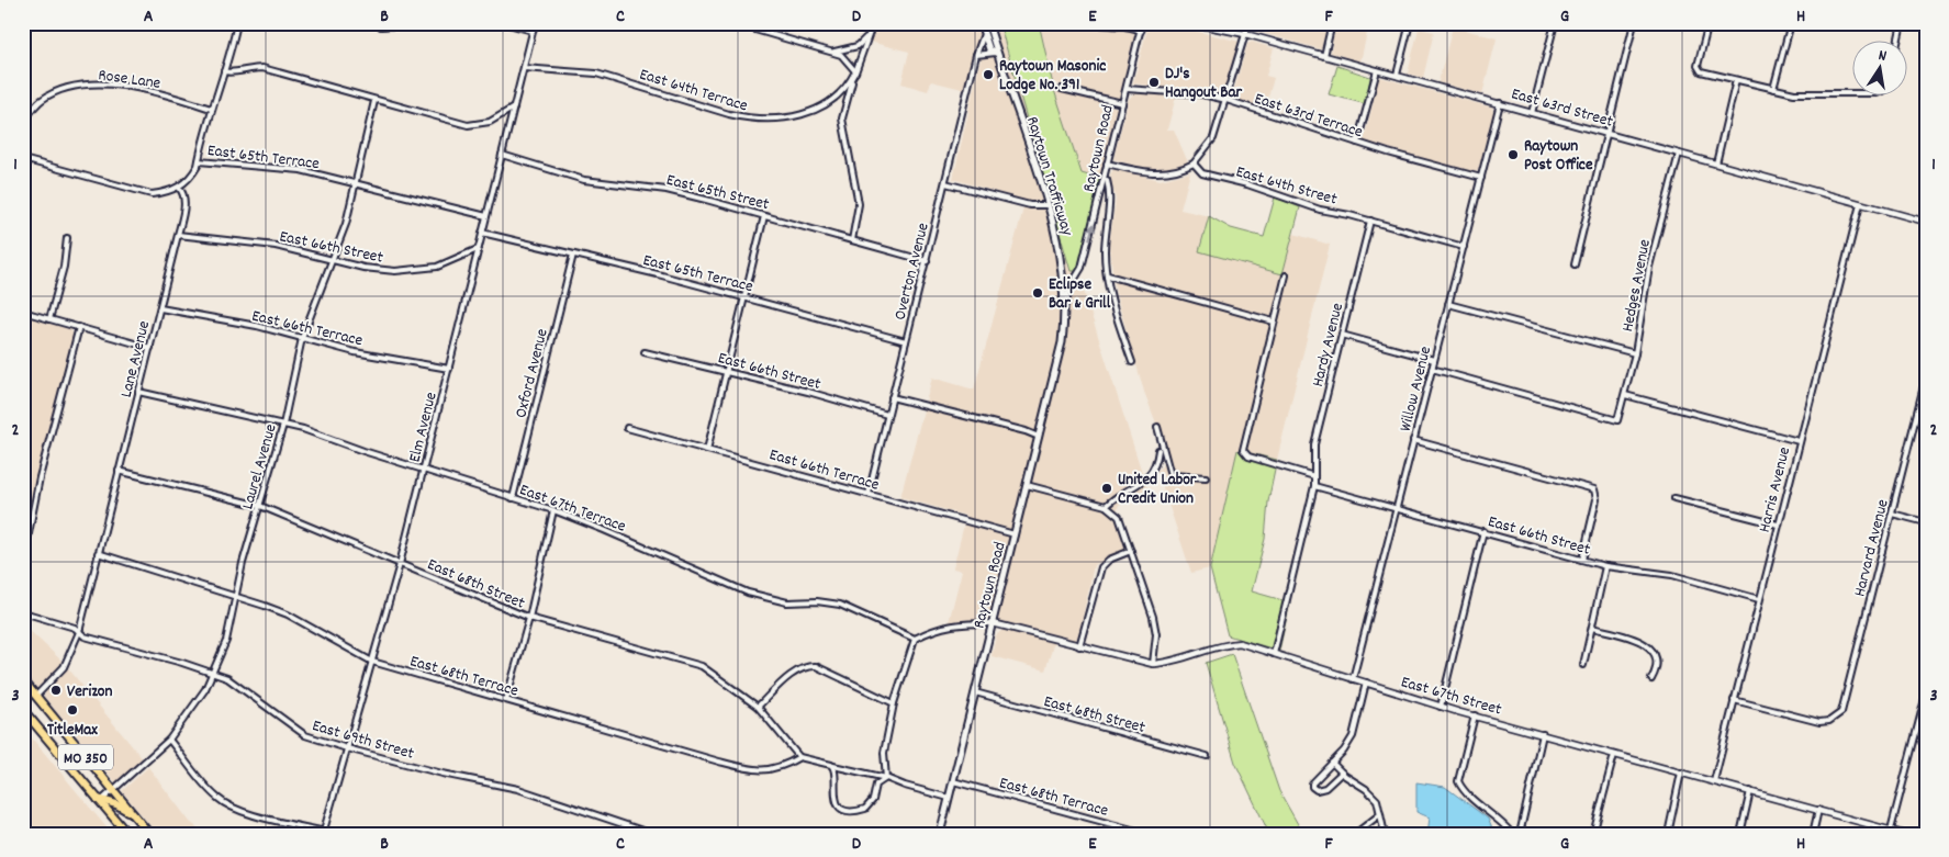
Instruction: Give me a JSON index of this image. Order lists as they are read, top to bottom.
{
  "streets": {
    "highway": ["MO 350"],
    "main road": ["Raytown Road", "Raytown Trafficway"],
    "street": [
      "Rose Lane",
      "East 64th Terrace",
      "East 63rd Street",
      "East 63rd Terrace",
      "East 65th Terrace",
      "East 64th Street",
      "East 65th Street",
      "East 66th Street",
      "Overton Avenue",
      "Hedges Avenue",
      "East 66th Terrace",
      "Hardy Avenue",
      "Lane Avenue",
      "Oxford Avenue",
      "Willow Avenue",
      "Elm Avenue",
      "Laurel Avenue",
      "Harris Avenue",
      "East 67th Terrace",
      "Harvard Avenue",
      "East 68th Street",
      "East 68th Terrace",
      "East 67th Street",
      "East 69th Street"
    ]
  },
  "crossings": [
    ["East 64th Terrace", "Elm Avenue"],
    ["East 63rd Street", "Hedges Avenue"],
    ["East 63rd Street", "Willow Avenue"],
    ["East 63rd Street", "Harris Avenue"],
    ["East 63rd Terrace", "Raytown Road"],
    ["East 63rd Terrace", "Willow Avenue"],
    ["Raytown Road", "Raytown Trafficway"],
    ["Raytown Road", "East 66th Terrace"],
    ["Raytown Road", "East 68th Street"],
    ["Raytown Road", "East 68th Terrace"],
    ["Raytown Road", "East 67th Street"],
    ["East 65th Terrace", "Overton Avenue"],
    ["East 65th Terrace", "Oxford Avenue"],
    ["East 65th Terrace", "Elm Avenue"],
    ["East 65th Terrace", "Laurel Avenue"],
    ["Raytown Trafficway", "Overton Avenue"],
    ["East 64th Street", "Hardy Avenue"],
    ["East 64th Street", "Willow Avenue"],
    ["East 65th Street", "Overton Avenue"],
    ["East 65th Street", "Elm Avenue"],
    ["East 66th Street", "Overton Avenue"],
    ["East 66th Street", "Hardy Avenue"],
    ["East 66th Street", "Lane Avenue"],
    ["East 66th Street", "Willow Avenue"],
    ["East 66th Street", "Elm Avenue"],
    ["East 66th Street", "Laurel Avenue"],
    ["East 66th Street", "Harris Avenue"],
    ["Overton Avenue", "East 66th Terrace"],
    ["Hedges Avenue", "Willow Avenue"],
    ["East 66th Terrace", "Lane Avenue"],
    ["East 66th Terrace", "Elm Avenue"],
    ["East 66th Terrace", "Laurel Avenue"],
    ["Lane Avenue", "East 67th Terrace"],
    ["Lane Avenue", "East 68th Street"],
    ["Lane Avenue", "East 68th Terrace"],
    ["Lane Avenue", "East 69th Street"],
    ["Lane Avenue", "MO 350"],
    ["Oxford Avenue", "East 67th Terrace"],
    ["Willow Avenue", "East 67th Street"],
    ["Elm Avenue", "East 67th Terrace"],
    ["Elm Avenue", "East 68th Street"],
    ["Elm Avenue", "East 68th Terrace"],
    ["Elm Avenue", "East 69th Street"],
    ["Laurel Avenue", "East 67th Terrace"],
    ["Laurel Avenue", "East 68th Street"],
    ["Laurel Avenue", "East 68th Terrace"],
    ["Laurel Avenue", "East 69th Street"],
    ["Laurel Avenue", "MO 350"],
    ["Harris Avenue", "Harvard Avenue"],
    ["Harris Avenue", "East 67th Street"],
    ["East 68th Street", "East 68th Terrace"]
  ],
  "places": [
    "Raytown Masonic Lodge No. 391",
    "DJ's Hangout Bar",
    "Raytown Post Office",
    "Eclipse Bar & Grill",
    "United Labor Credit Union",
    "Verizon",
    "TitleMax"
  ],
  "north": "top",
  "grid": {
    "columns": [
      "A",
      "B",
      "C",
      "D",
      "E",
      "F",
      "G",
      "H"
    ],
    "rows": ["1", "2", "3"]
  }
}
